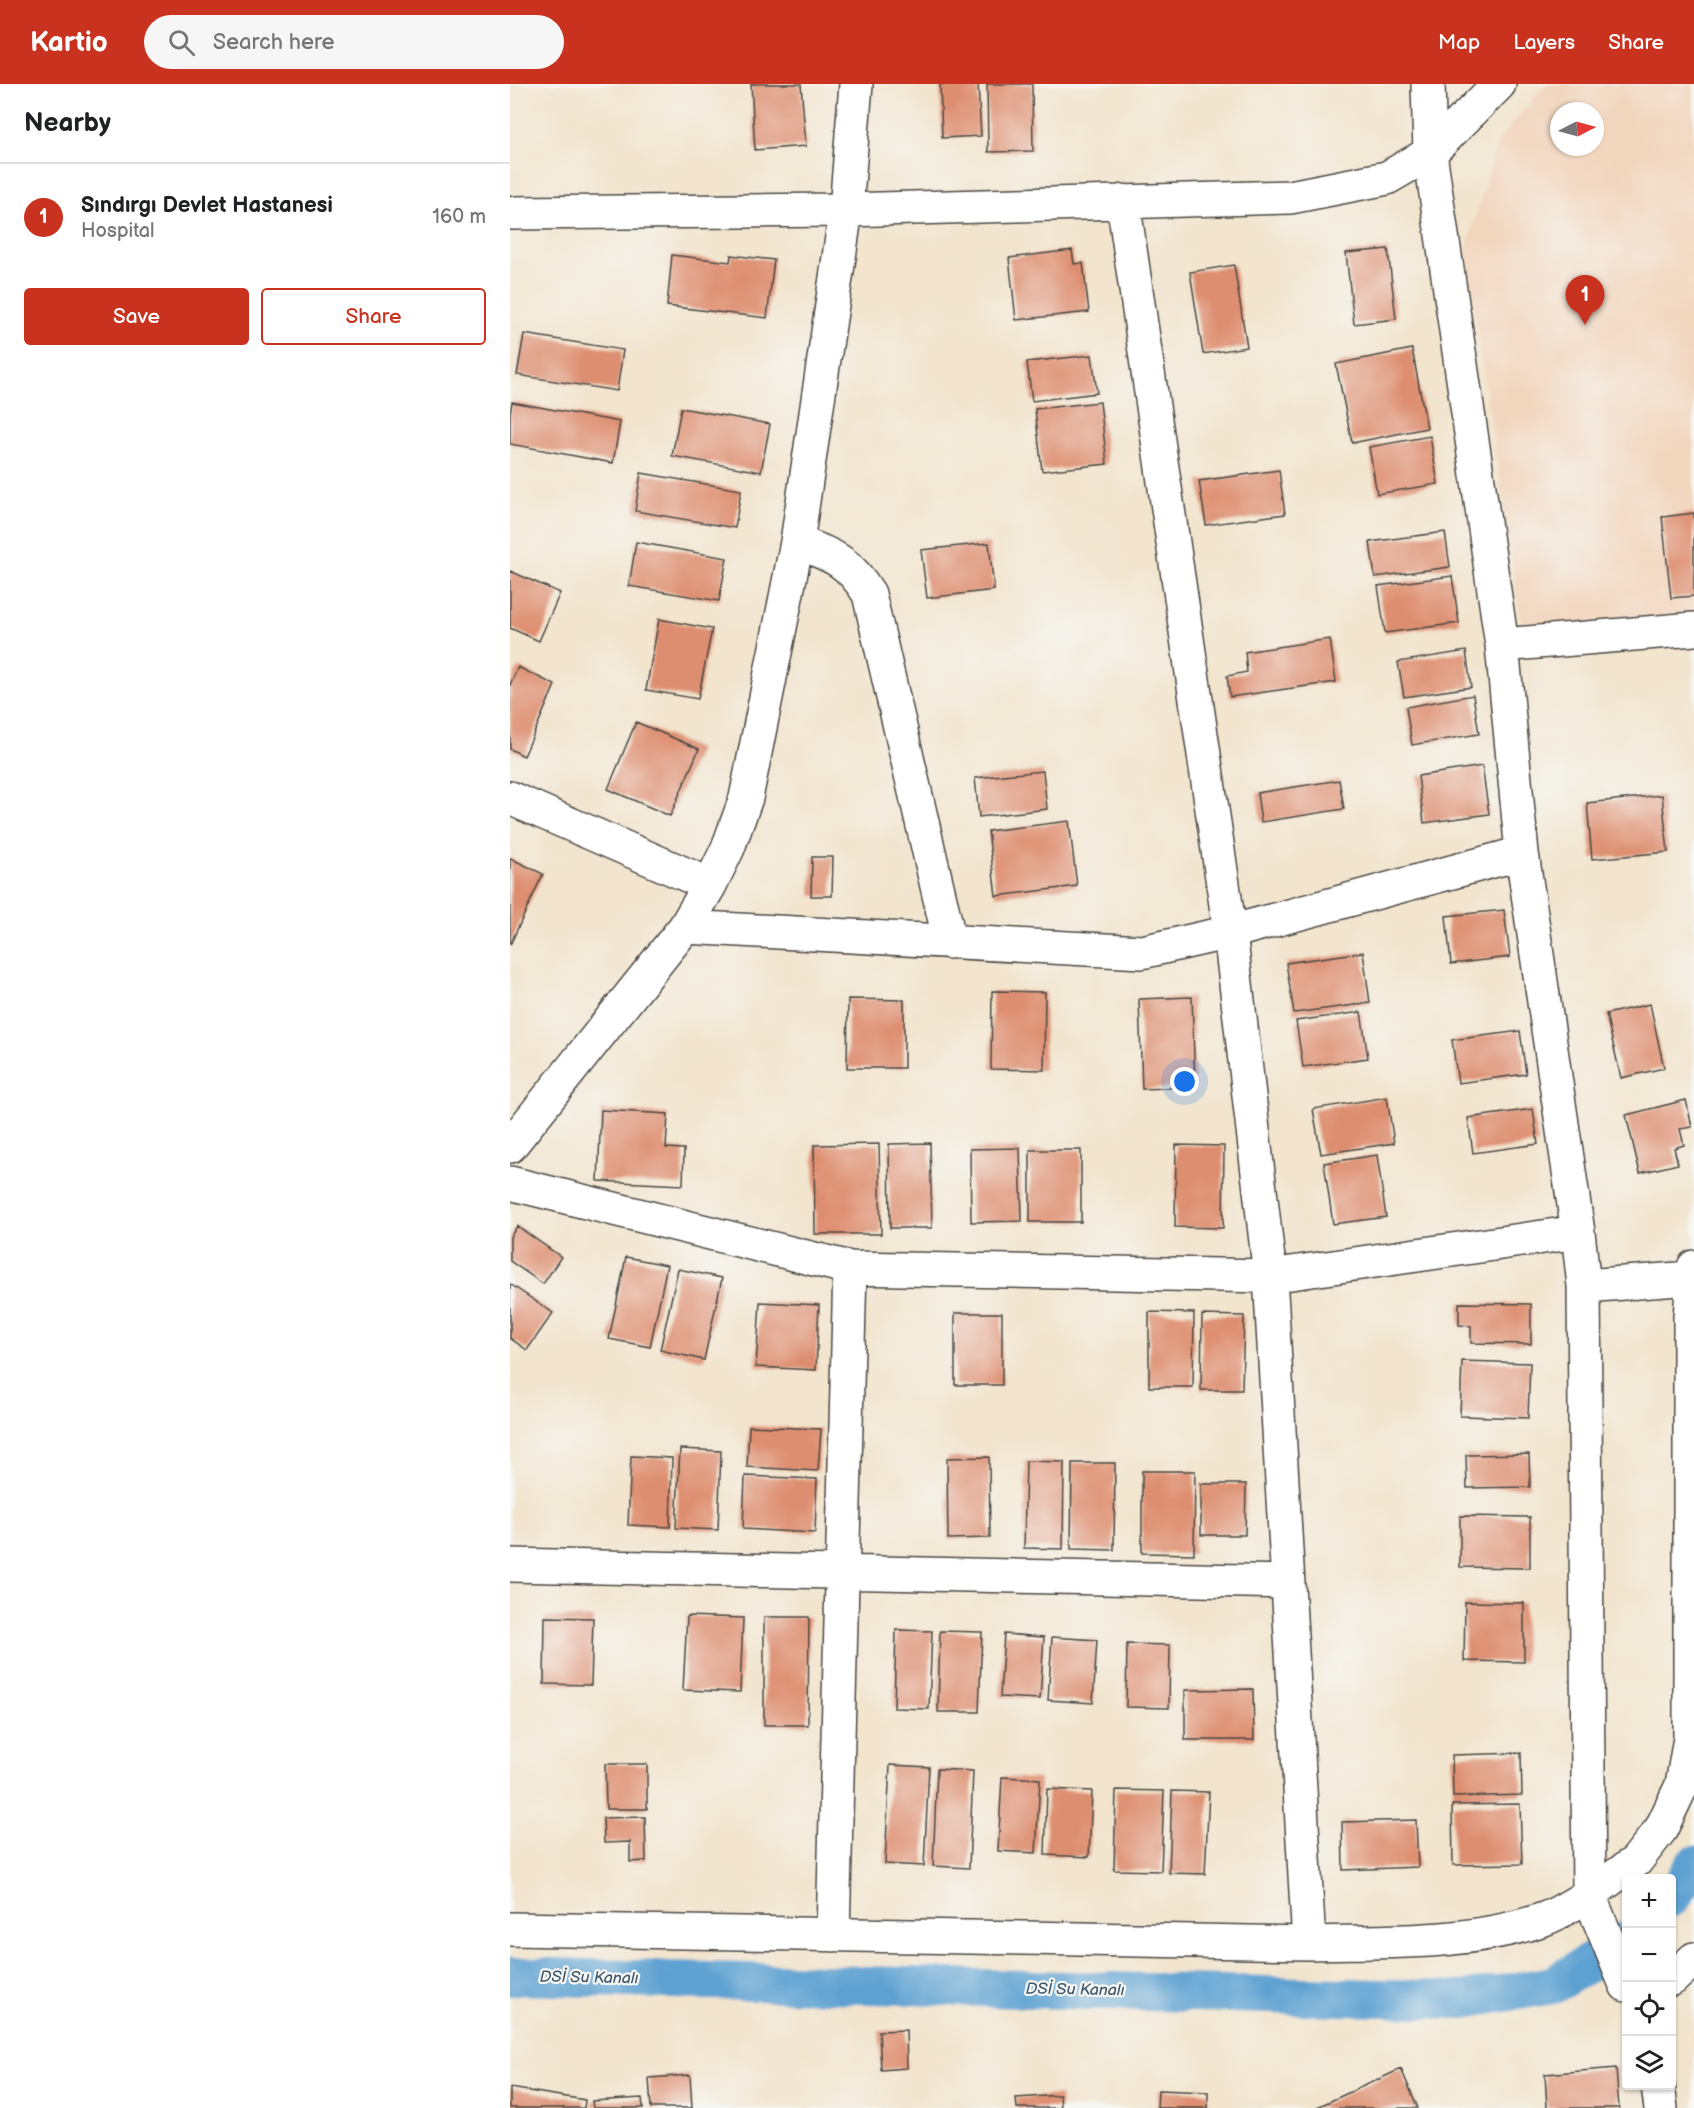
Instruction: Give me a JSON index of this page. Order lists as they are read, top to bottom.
{
  "water": ["DSİ Su Kanalı"],
  "north": "right",
  "page": {
    "header": "Kartio",
    "search": "Search here",
    "nav": ["Map", "Layers", "Share"],
    "heading": "Nearby",
    "list": [
      {
        "mark": "1",
        "name": "Sındırgı Devlet Hastanesi",
        "note": "Hospital",
        "value": "160 m"
      }
    ],
    "buttons": ["Save", "Share"],
    "pins": "1",
    "map_buttons": ["+", "−"]
  }
}
